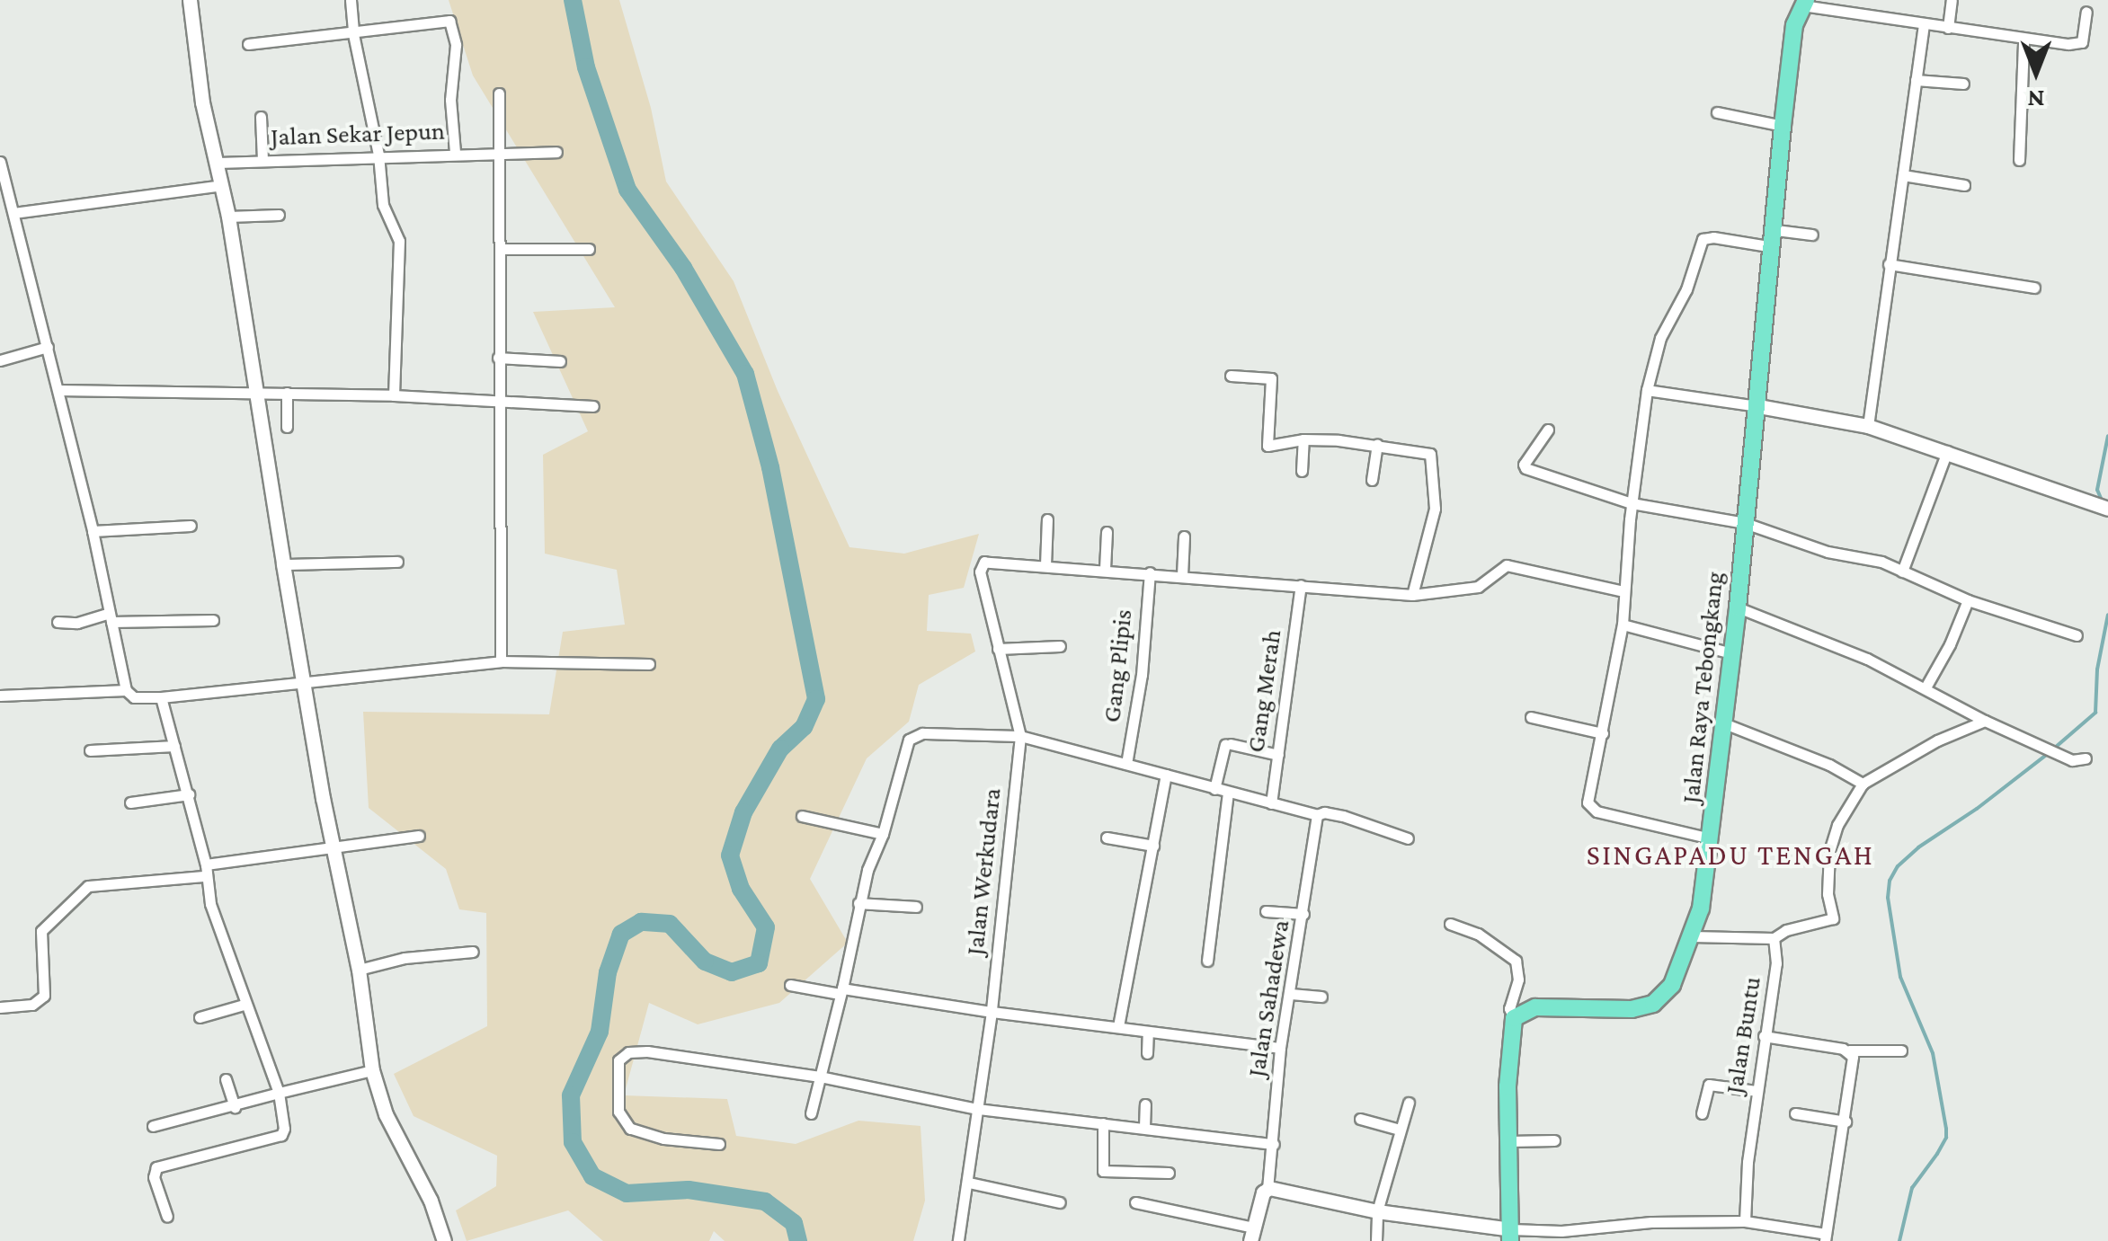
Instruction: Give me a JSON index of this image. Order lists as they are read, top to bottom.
{
  "streets": {
    "main road": ["Jalan Raya Tebongkang"],
    "street": [
      "Jalan Sekar Jepun",
      "Gang Plipis",
      "Gang Merah",
      "Jalan Werkudara",
      "Jalan Sahadewa",
      "Jalan Buntu"
    ]
  },
  "districts": ["SINGAPADU TENGAH"],
  "north": "bottom"
}
